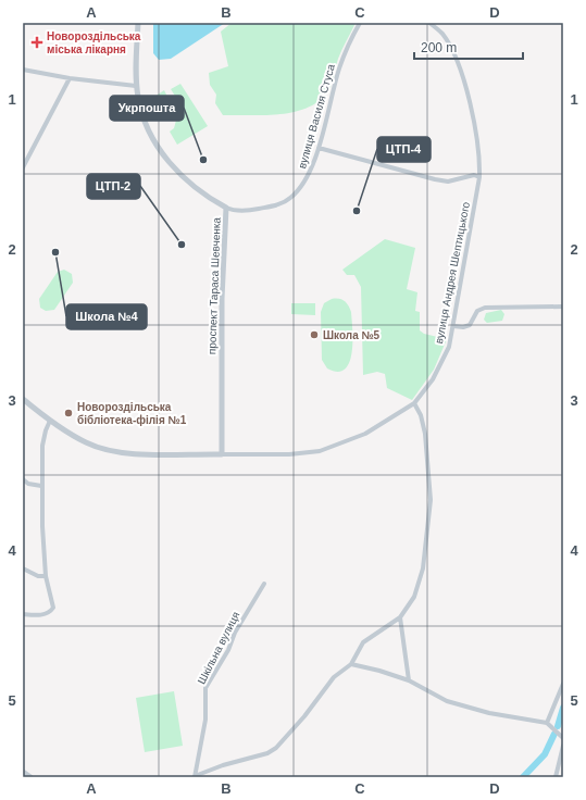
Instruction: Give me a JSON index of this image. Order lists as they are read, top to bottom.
{
  "streets": {
    "street": [
      "вулиця Василя Стуса",
      "вулиця Андрея Шептицького",
      "проспект Тараса Шевченка",
      "Шкільна вулиця"
    ]
  },
  "crossings": [
    ["вулиця Василя Стуса", "проспект Тараса Шевченка"],
    ["вулиця Андрея Шептицького", "проспект Тараса Шевченка"],
    ["вулиця Андрея Шептицького", "Шкільна вулиця"]
  ],
  "places": {
    "health": ["Новороздільська міська лікарня"],
    "other": [
      "Укрпошта",
      "ЦТП-4",
      "ЦТП-2",
      "Школа №4",
      "Школа №5",
      "Новороздільська бібліотека-філія №1"
    ]
  },
  "scale_bar": "200 m",
  "grid": {
    "columns": [
      "A",
      "B",
      "C",
      "D"
    ],
    "rows": [
      "1",
      "2",
      "3",
      "4",
      "5"
    ]
  }
}
